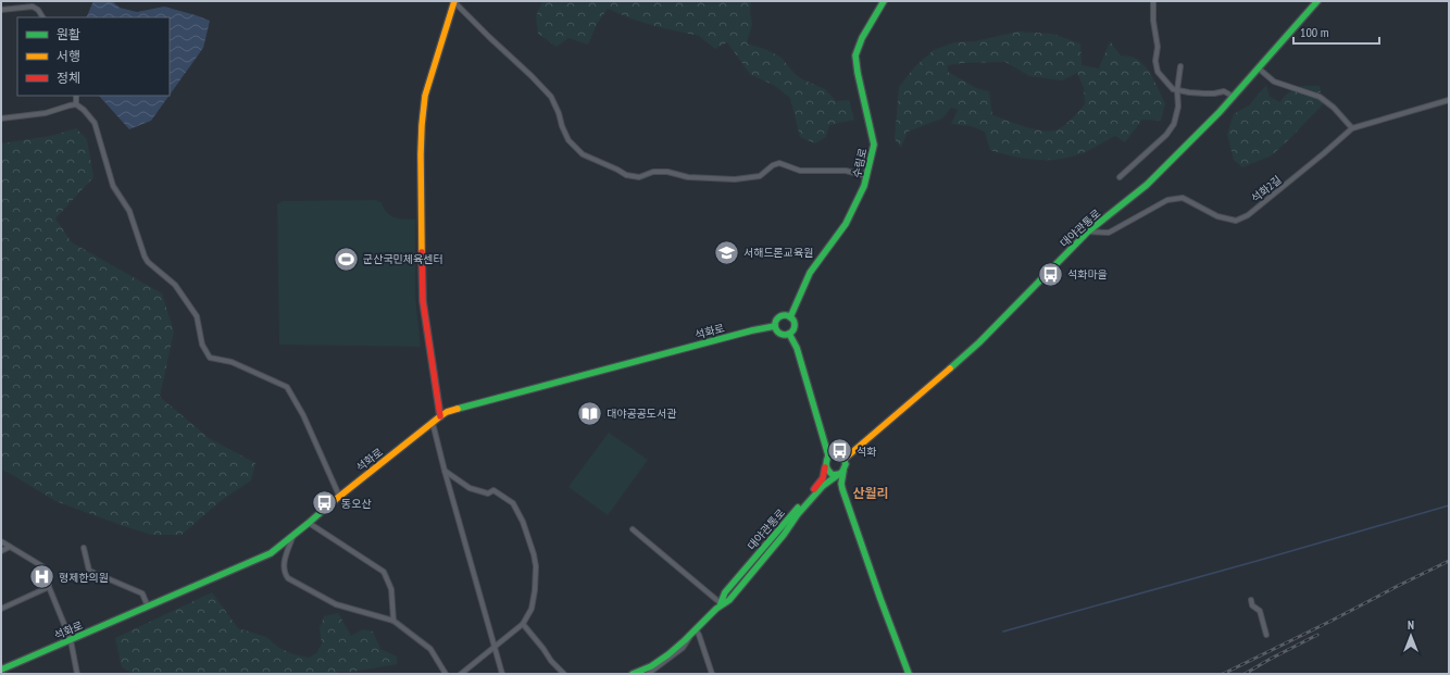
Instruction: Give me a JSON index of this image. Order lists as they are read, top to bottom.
{
  "streets": {
    "main road": ["수림로", "대야관통로", "석화로"],
    "street": ["석화2길"]
  },
  "crossings": [
    ["수림로", "대야관통로"],
    ["수림로", "석화로"],
    ["석화2길", "대야관통로"]
  ],
  "districts": ["산월리"],
  "places": {
    "school or university": ["서해드론교육원"],
    "sports": ["군산국민체육센터"],
    "bus stop": ["석화마을", "석화", "동오산"],
    "library": ["대야공공도서관"],
    "hospital": ["형제한의원"]
  },
  "legend": ["원활", "서행", "정체"],
  "scale_bar": "100 m",
  "north": "top"
}
